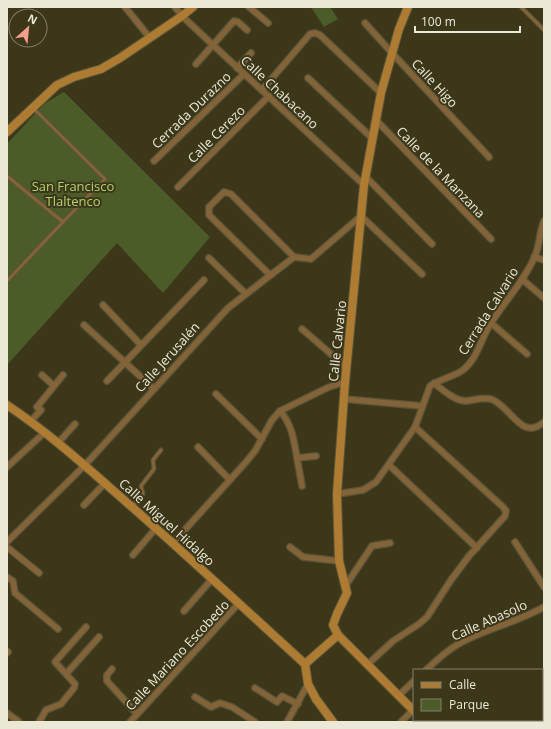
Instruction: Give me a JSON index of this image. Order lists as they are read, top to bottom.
{
  "streets": {
    "street": [
      "Calle Higo",
      "Calle Chabacano",
      "Cerrada Durazno",
      "Calle Cerezo",
      "Calle de la Manzana",
      "Cerrada Calvario",
      "Calle Calvario",
      "Calle Jerusalén",
      "Calle Miguel Hidalgo",
      "Calle Abasolo",
      "Calle Mariano Escobedo"
    ]
  },
  "crossings": [
    ["Calle Higo", "Calle Calvario"],
    ["Calle Chabacano", "Cerrada Durazno"],
    ["Calle Chabacano", "Calle Cerezo"],
    ["Calle Chabacano", "Calle Calvario"],
    ["Calle de la Manzana", "Calle Calvario"],
    ["Calle Jerusalén", "Calle Miguel Hidalgo"],
    ["Calle Miguel Hidalgo", "Calle Mariano Escobedo"]
  ],
  "parks": ["San Francisco Tlaltenco"],
  "legend": ["Calle", "Parque"],
  "scale_bar": "100 m",
  "north": "top right"
}
